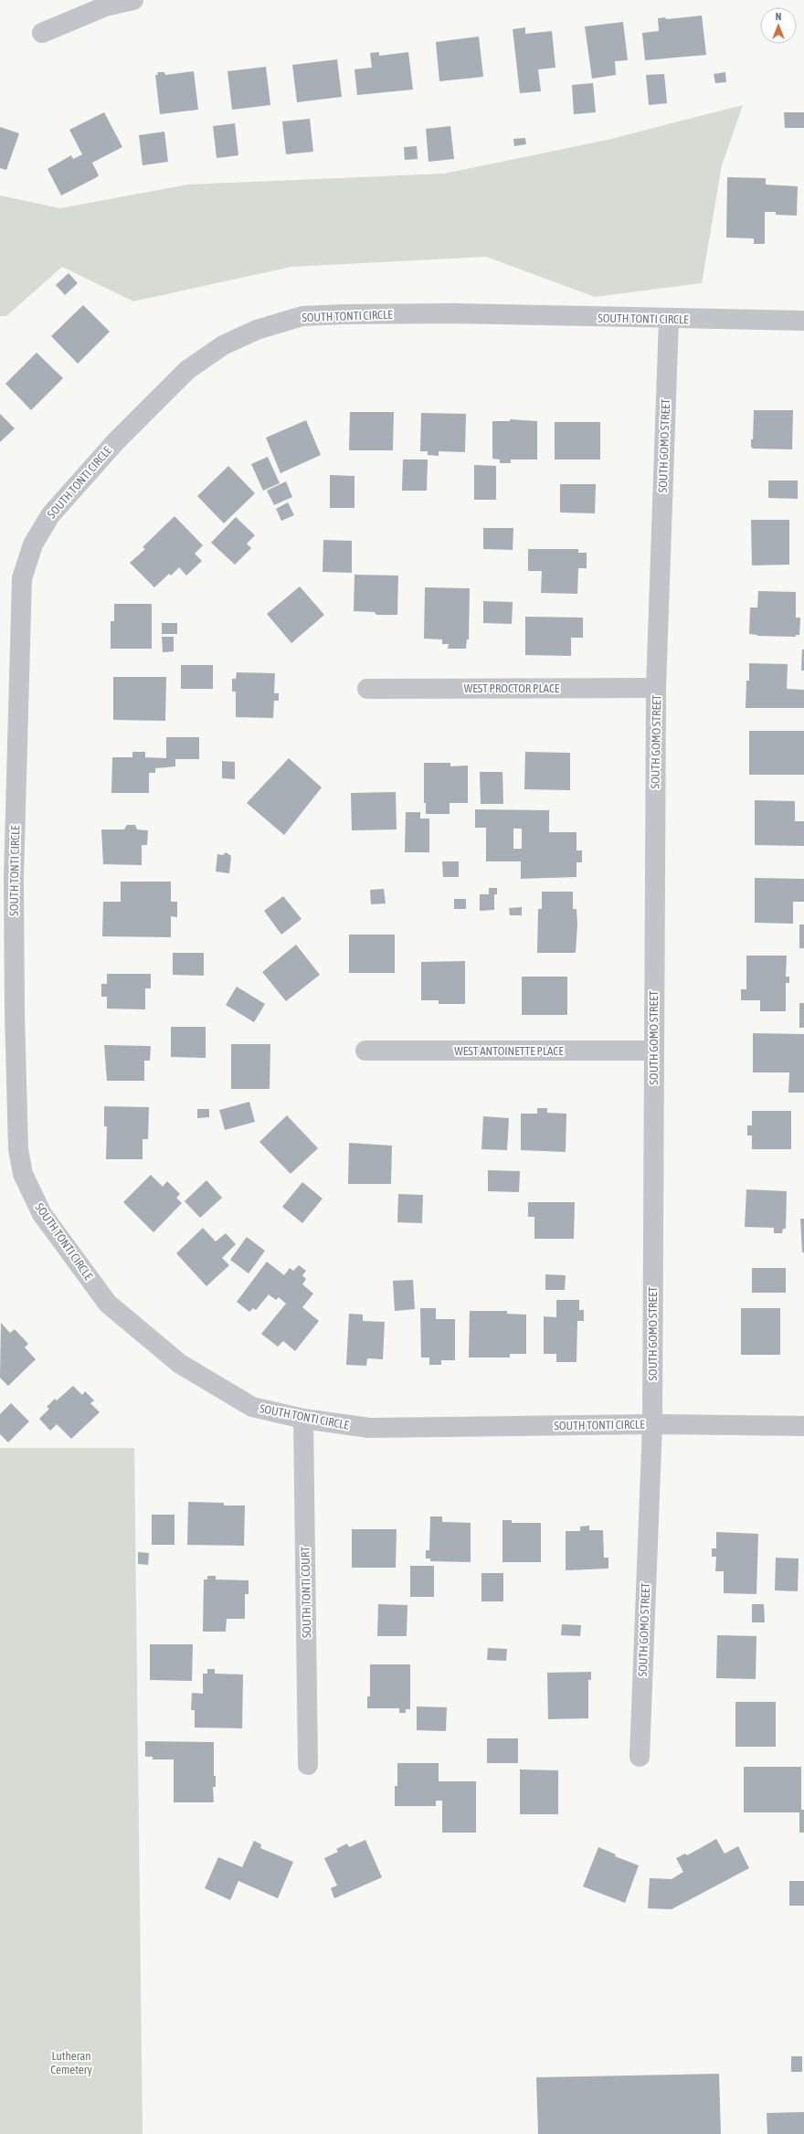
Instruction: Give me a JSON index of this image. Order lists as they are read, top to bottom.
{
  "streets": {
    "street": [
      "SOUTH TONTI CIRCLE",
      "SOUTH GOMO STREET",
      "WEST PROCTOR PLACE",
      "WEST ANTOINETTE PLACE",
      "SOUTH TONTI COURT"
    ]
  },
  "crossings": [
    ["SOUTH TONTI CIRCLE", "SOUTH GOMO STREET"],
    ["SOUTH TONTI CIRCLE", "SOUTH TONTI COURT"],
    ["SOUTH GOMO STREET", "WEST PROCTOR PLACE"],
    ["SOUTH GOMO STREET", "WEST ANTOINETTE PLACE"]
  ],
  "parks": ["Lutheran Cemetery"],
  "north": "top"
}
